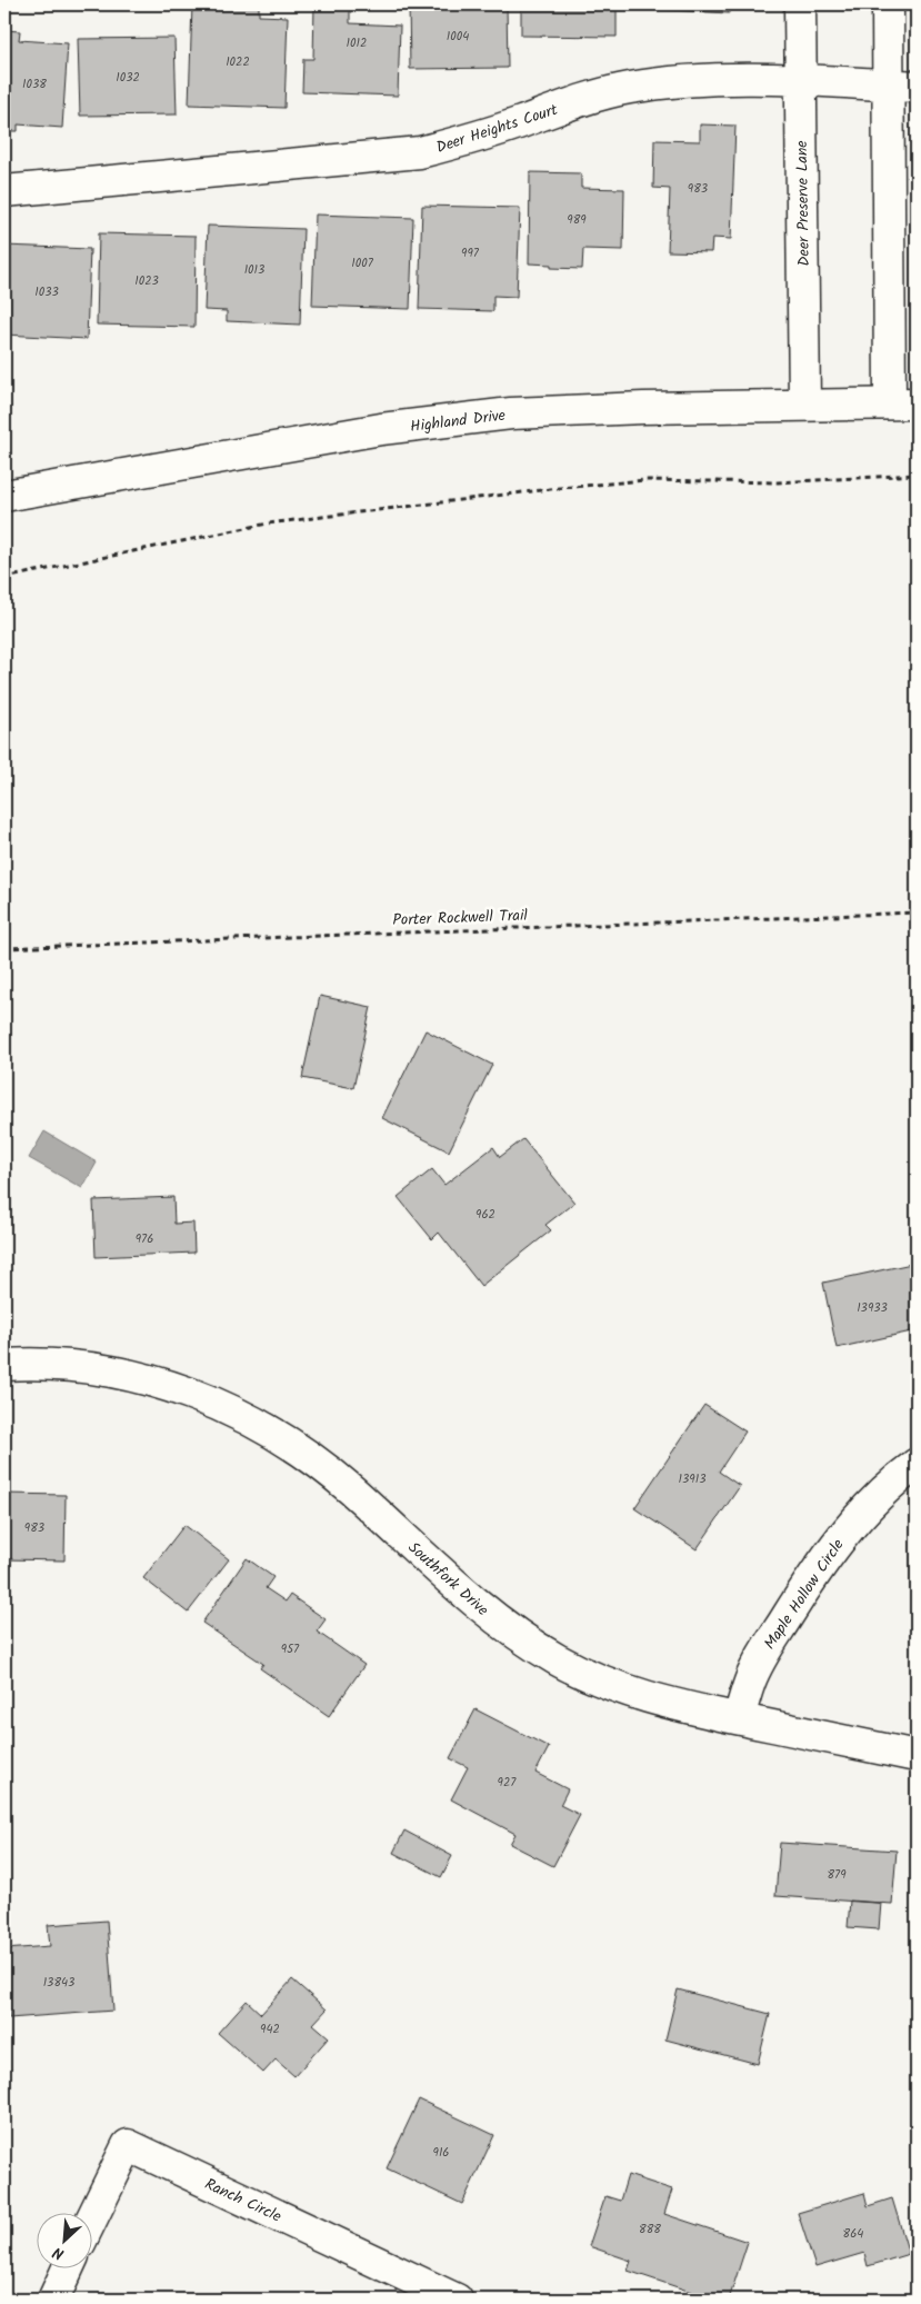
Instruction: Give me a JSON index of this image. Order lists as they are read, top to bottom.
{
  "streets": {
    "street": [
      "Deer Heights Court",
      "Deer Preserve Lane",
      "Highland Drive",
      "Southfork Drive",
      "Maple Hollow Circle",
      "Ranch Circle"
    ],
    "path": ["Porter Rockwell Trail"]
  },
  "crossings": [
    ["Deer Heights Court", "Deer Preserve Lane"],
    ["Deer Preserve Lane", "Highland Drive"],
    ["Southfork Drive", "Maple Hollow Circle"]
  ],
  "house_numbers": [
    "1004",
    "1012",
    "1022",
    "1032",
    "1038",
    "983",
    "989",
    "997",
    "1007",
    "1013",
    "1023",
    "1033",
    "962",
    "976",
    "13933",
    "13913",
    "983",
    "957",
    "927",
    "879",
    "13843",
    "942",
    "916",
    "888",
    "864"
  ],
  "north": "bottom left"
}
